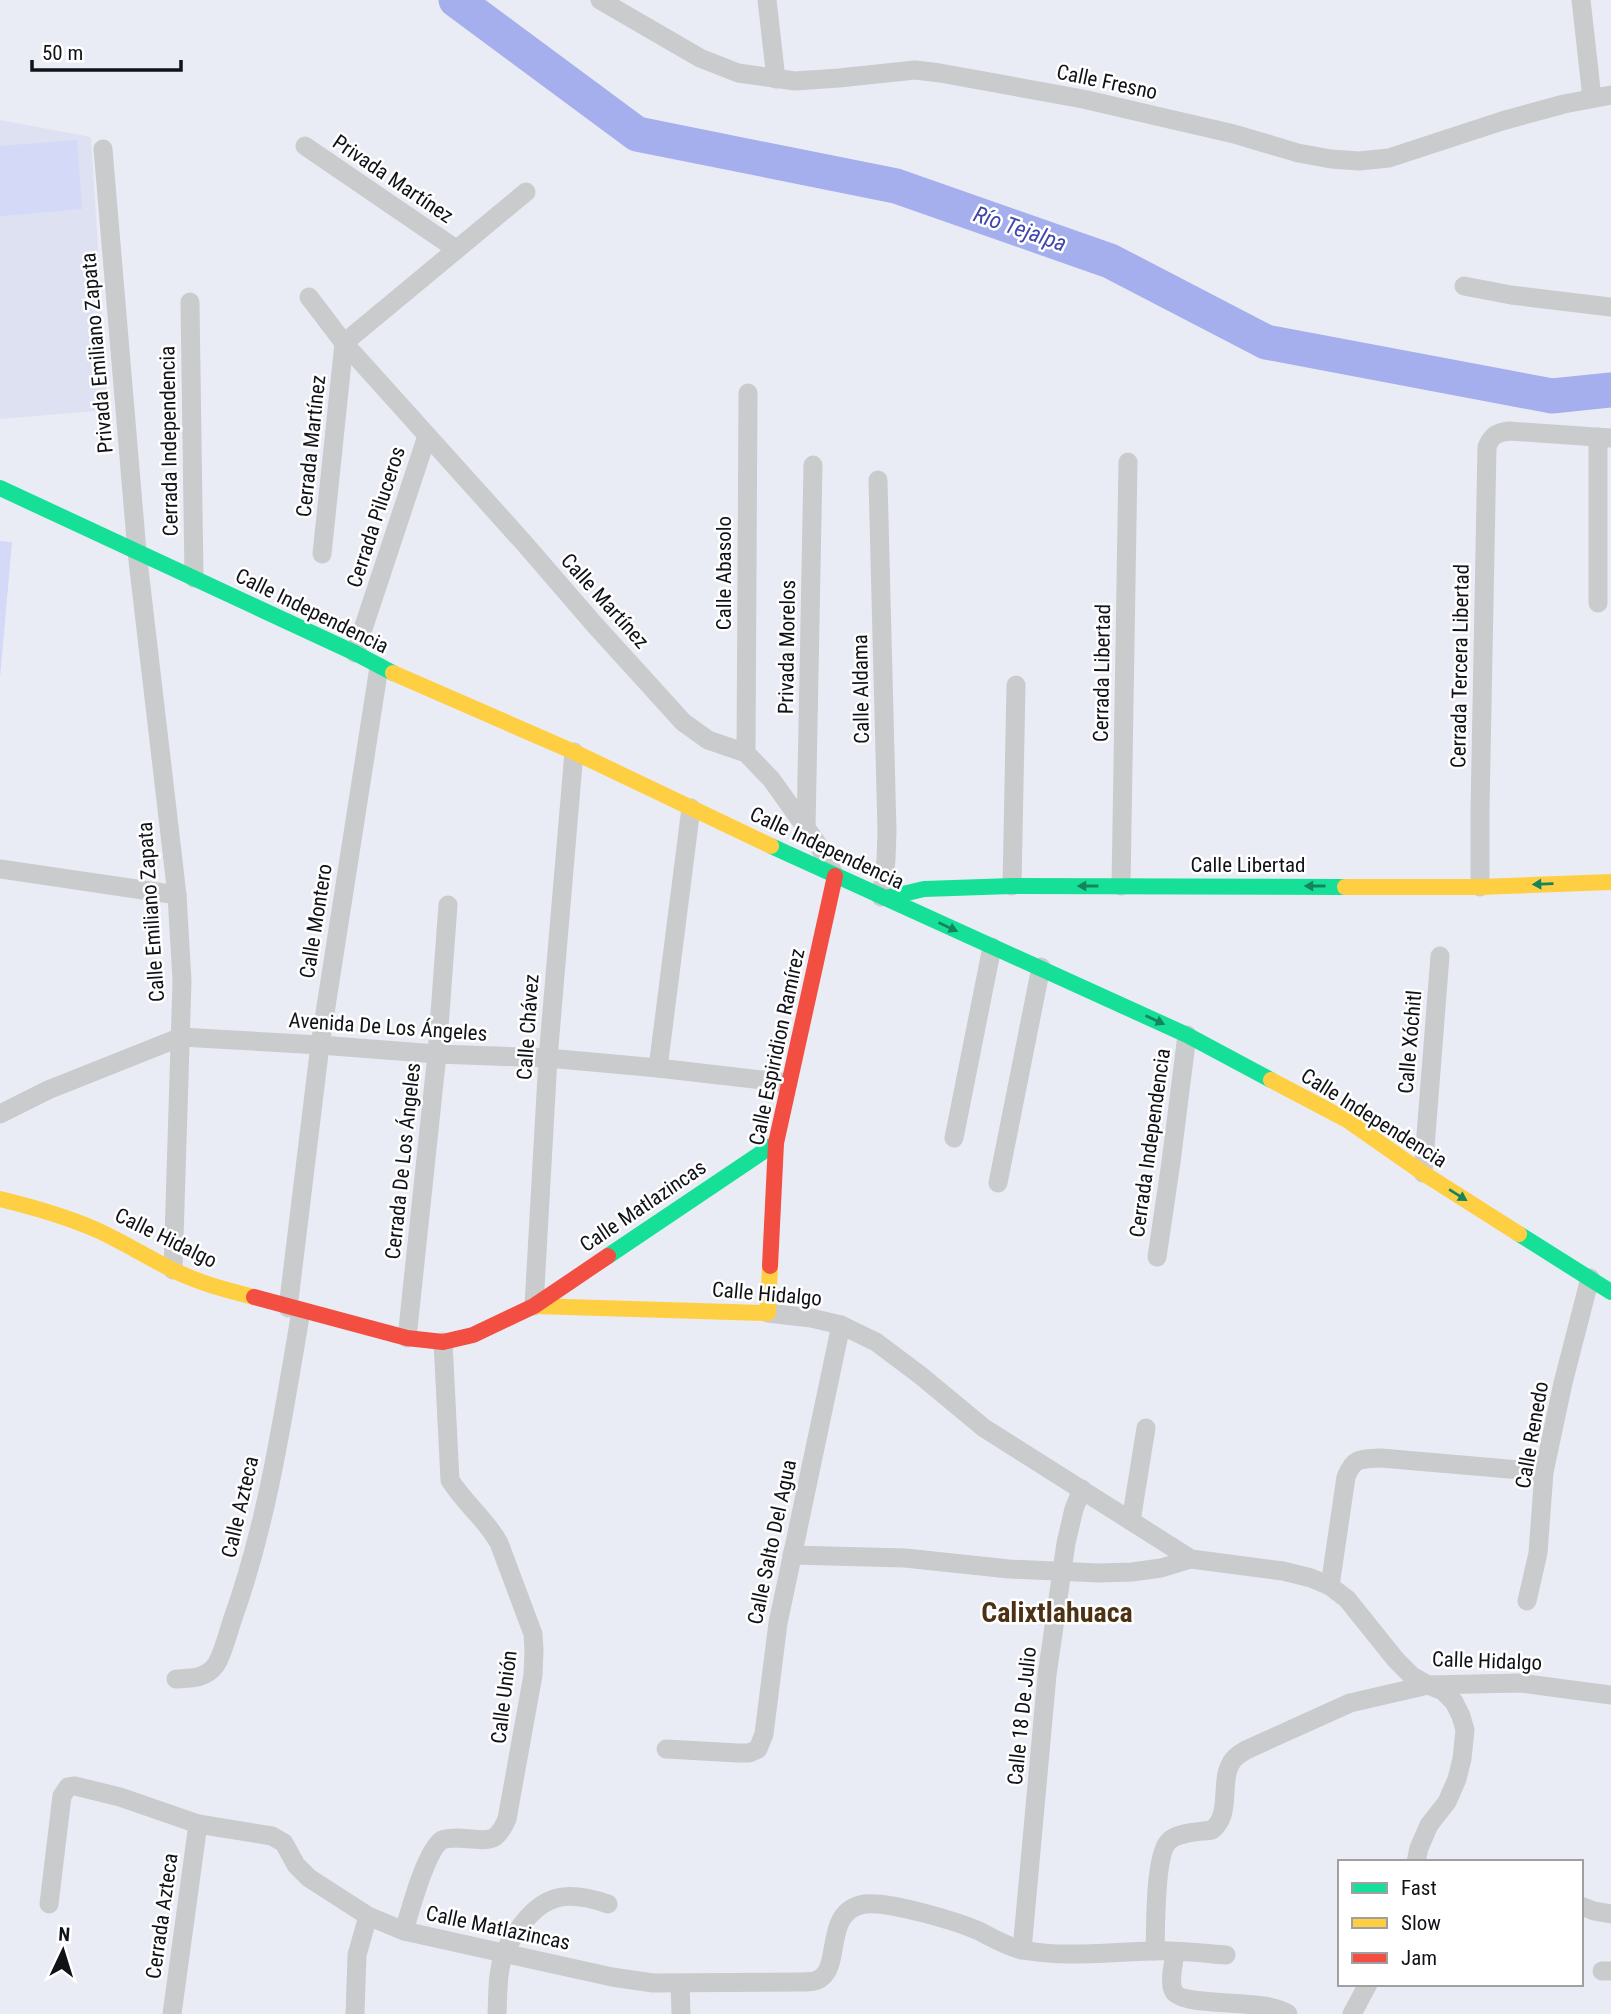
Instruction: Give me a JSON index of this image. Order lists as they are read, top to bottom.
{
  "streets": {
    "main road": [
      "Calle Independencia",
      "Calle Libertad",
      "Calle Espiridion Ramírez",
      "Calle Matlazincas",
      "Calle Hidalgo"
    ],
    "street": [
      "Calle Fresno",
      "Privada Martínez",
      "Privada Emiliano Zapata",
      "Cerrada Independencia",
      "Cerrada Martínez",
      "Cerrada Piluceros",
      "Calle Abasolo",
      "Calle Martínez",
      "Privada Morelos",
      "Cerrada Tercera Libertad",
      "Cerrada Libertad",
      "Calle Aldama",
      "Calle Emiliano Zapata",
      "Calle Montero",
      "Avenida De Los Ángeles",
      "Calle Chávez",
      "Calle Xóchitl",
      "Cerrada De Los Ángeles",
      "Calle Renedo",
      "Calle Azteca",
      "Calle Salto Del Agua",
      "Calle Unión",
      "Calle 18 De Julio",
      "Cerrada Azteca"
    ]
  },
  "crossings": [
    ["Privada Martínez", "Cerrada Martínez"],
    ["Privada Martínez", "Calle Martínez"],
    ["Privada Emiliano Zapata", "Calle Independencia"],
    ["Privada Emiliano Zapata", "Calle Emiliano Zapata"],
    ["Cerrada Independencia", "Calle Independencia"],
    ["Cerrada Martínez", "Calle Martínez"],
    ["Cerrada Piluceros", "Calle Martínez"],
    ["Cerrada Piluceros", "Calle Independencia"],
    ["Calle Abasolo", "Calle Martínez"],
    ["Calle Martínez", "Calle Independencia"],
    ["Calle Martínez", "Privada Morelos"],
    ["Calle Martínez", "Calle Espiridion Ramírez"],
    ["Calle Independencia", "Calle Aldama"],
    ["Calle Independencia", "Calle Libertad"],
    ["Calle Independencia", "Calle Emiliano Zapata"],
    ["Calle Independencia", "Calle Montero"],
    ["Calle Independencia", "Calle Chávez"],
    ["Calle Independencia", "Calle Xóchitl"],
    ["Calle Independencia", "Calle Espiridion Ramírez"],
    ["Calle Independencia", "Calle Renedo"],
    ["Cerrada Tercera Libertad", "Calle Libertad"],
    ["Cerrada Libertad", "Calle Libertad"],
    ["Calle Aldama", "Calle Libertad"],
    ["Calle Emiliano Zapata", "Avenida De Los Ángeles"],
    ["Calle Emiliano Zapata", "Calle Hidalgo"],
    ["Calle Montero", "Avenida De Los Ángeles"],
    ["Calle Montero", "Calle Hidalgo"],
    ["Calle Montero", "Calle Azteca"],
    ["Avenida De Los Ángeles", "Calle Chávez"],
    ["Avenida De Los Ángeles", "Calle Espiridion Ramírez"],
    ["Avenida De Los Ángeles", "Cerrada De Los Ángeles"],
    ["Calle Chávez", "Calle Matlazincas"],
    ["Calle Chávez", "Calle Hidalgo"],
    ["Calle Espiridion Ramírez", "Calle Matlazincas"],
    ["Calle Espiridion Ramírez", "Calle Hidalgo"],
    ["Cerrada De Los Ángeles", "Calle Hidalgo"],
    ["Calle Matlazincas", "Calle Hidalgo"],
    ["Calle Matlazincas", "Calle Unión"],
    ["Calle Matlazincas", "Calle 18 De Julio"],
    ["Calle Matlazincas", "Cerrada Azteca"],
    ["Calle Hidalgo", "Calle Azteca"],
    ["Calle Hidalgo", "Calle Salto Del Agua"],
    ["Calle Hidalgo", "Calle Unión"],
    ["Calle Hidalgo", "Calle 18 De Julio"]
  ],
  "one_way": ["Calle Libertad"],
  "districts": ["Calixtlahuaca"],
  "water": ["Río Tejalpa"],
  "legend": ["Fast", "Slow", "Jam"],
  "scale_bar": "50 m",
  "north": "top"
}
